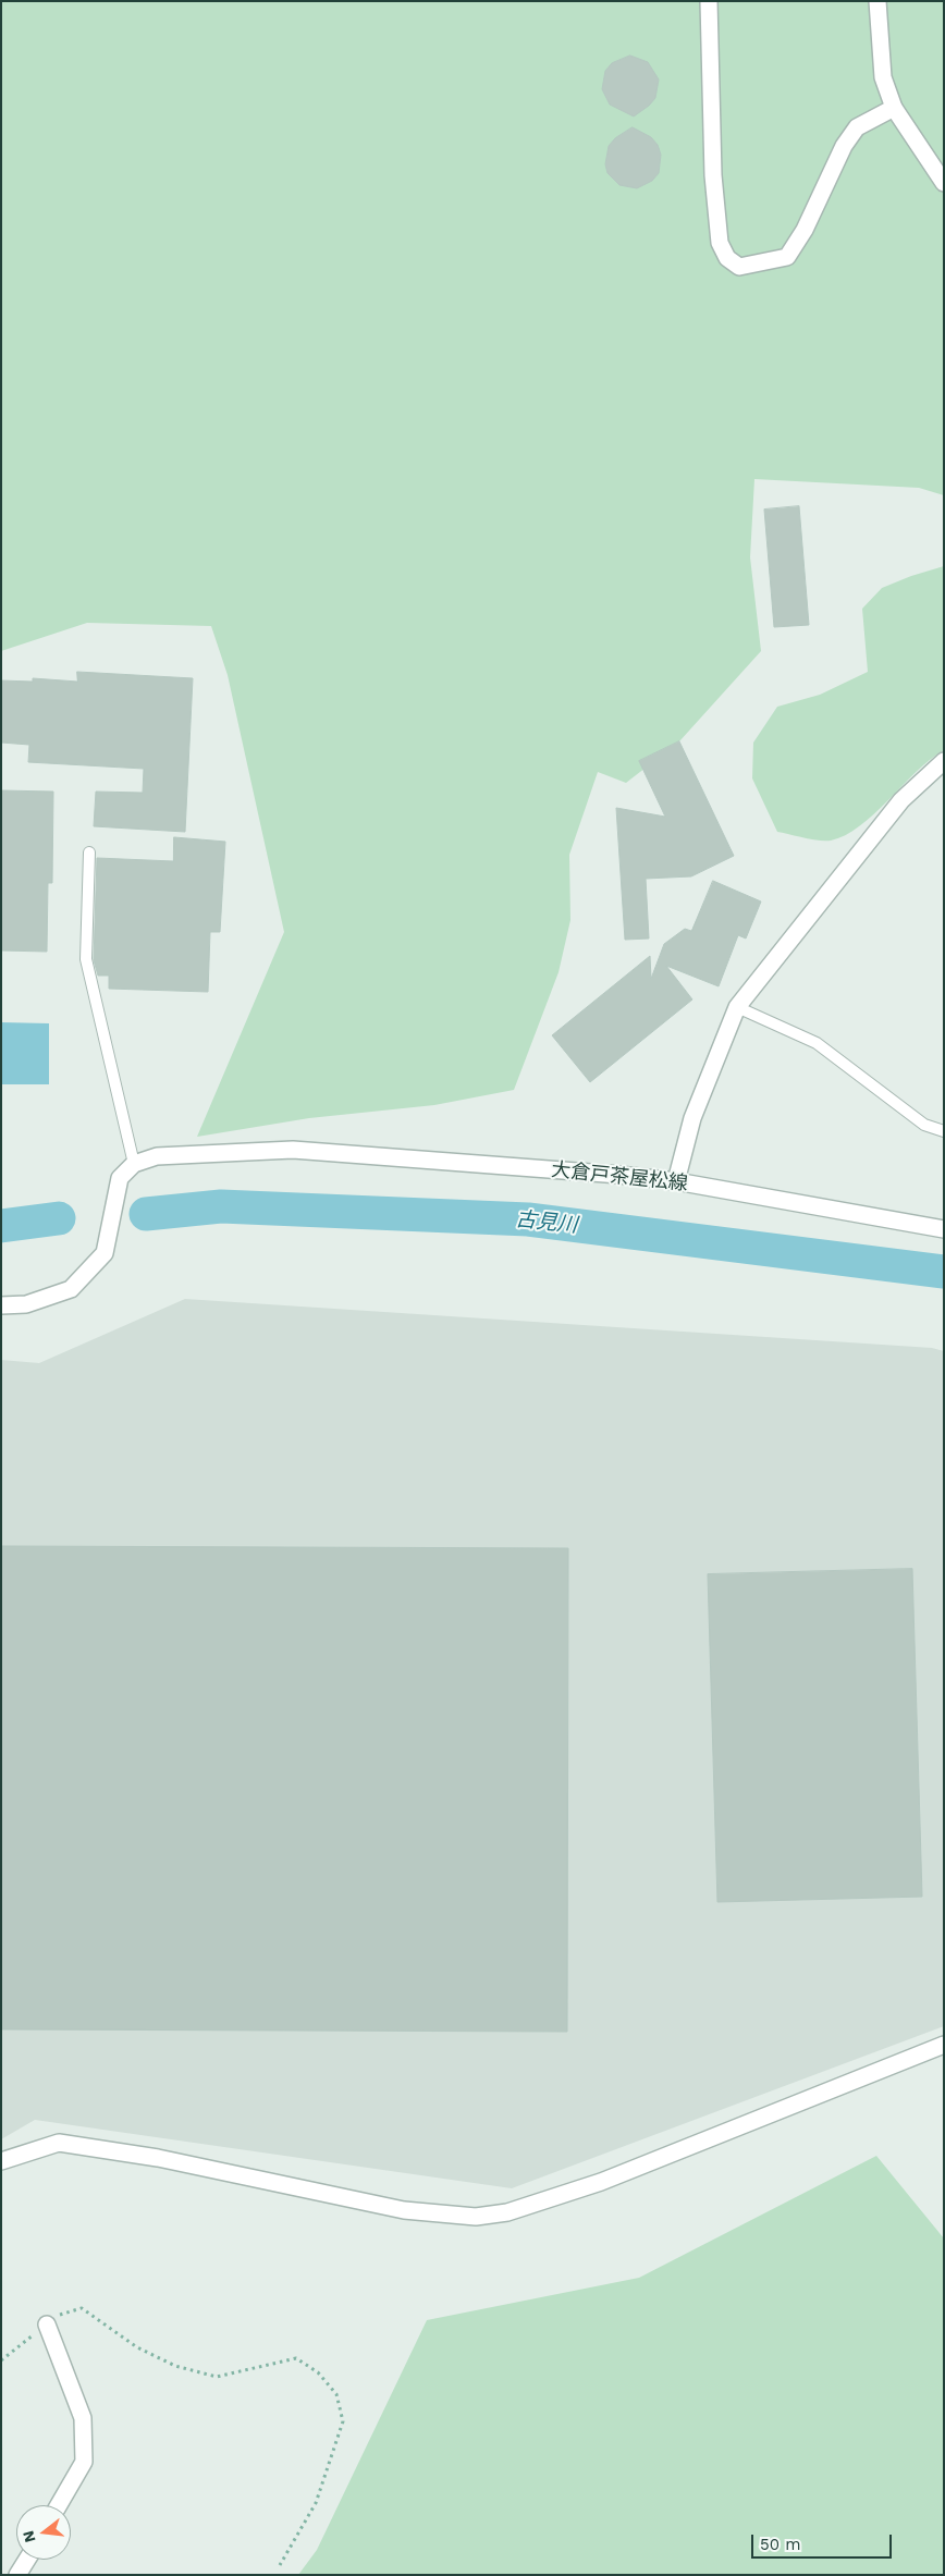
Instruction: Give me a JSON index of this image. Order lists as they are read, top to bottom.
{
  "streets": {
    "street": ["大倉戸茶屋松線"]
  },
  "water": ["古見川"],
  "scale_bar": "50 m",
  "north": "left"
}
